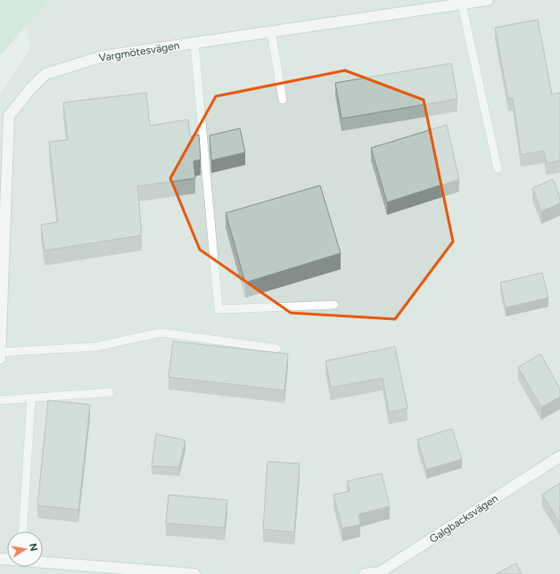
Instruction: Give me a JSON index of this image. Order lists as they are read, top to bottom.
{
  "streets": {
    "street": ["Vargmötesvägen", "Galgbacksvägen"]
  },
  "north": "right"
}
